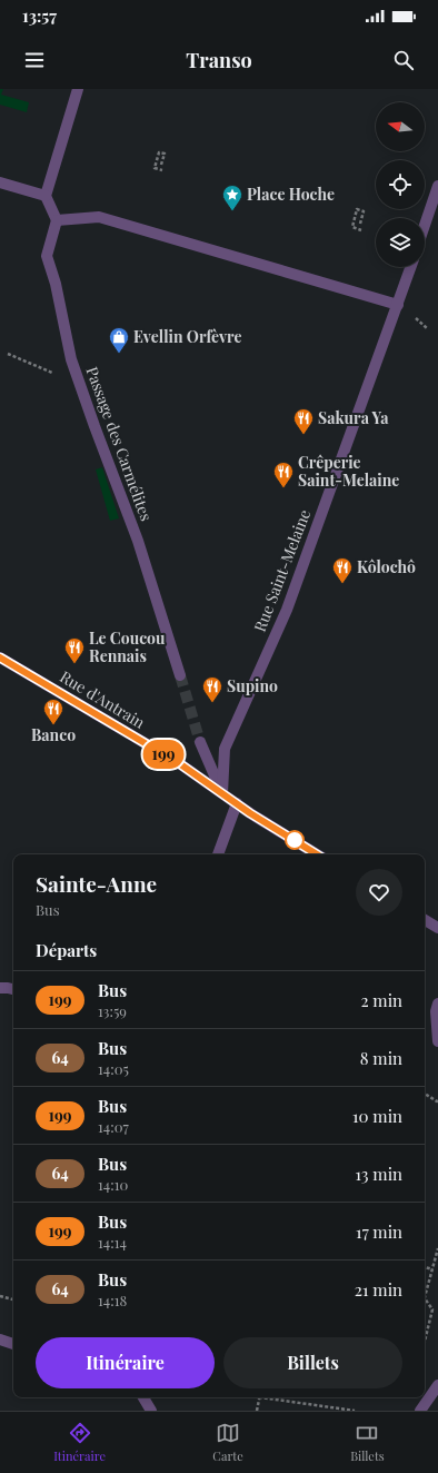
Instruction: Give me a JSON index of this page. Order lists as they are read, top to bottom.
{
  "streets": {
    "street": ["Passage des Carmélites", "Rue Saint-Melaine", "Rue d'Antrain"]
  },
  "crossings": [
    ["Rue Saint-Melaine", "Rue d'Antrain"]
  ],
  "places": {
    "place": ["Place Hoche"],
    "shop": ["Evellin Orfèvre"],
    "restaurant": [
      "Sakura Ya",
      "Crêperie Saint-Melaine",
      "Kôlochô",
      "Le Coucou Rennais",
      "Supino",
      "Banco"
    ]
  },
  "lines": ["bus line 199"],
  "north": "left",
  "page": {
    "status": "13:57",
    "header": "Transo",
    "on_map": "199",
    "heading": [
      ["Sainte-Anne", "Bus"],
      "Départs"
    ],
    "list": [
      {
        "mark": "199",
        "name": "Bus",
        "note": "13:59",
        "value": "2 min"
      },
      {
        "mark": "64",
        "name": "Bus",
        "note": "14:05",
        "value": "8 min"
      },
      {
        "mark": "199",
        "name": "Bus",
        "note": "14:07",
        "value": "10 min"
      },
      {
        "mark": "64",
        "name": "Bus",
        "note": "14:10",
        "value": "13 min"
      },
      {
        "mark": "199",
        "name": "Bus",
        "note": "14:14",
        "value": "17 min"
      },
      {
        "mark": "64",
        "name": "Bus",
        "note": "14:18",
        "value": "21 min"
      }
    ],
    "buttons": ["Itinéraire", "Billets"],
    "tabs": ["Itinéraire", "Carte", "Billets"]
  }
}
